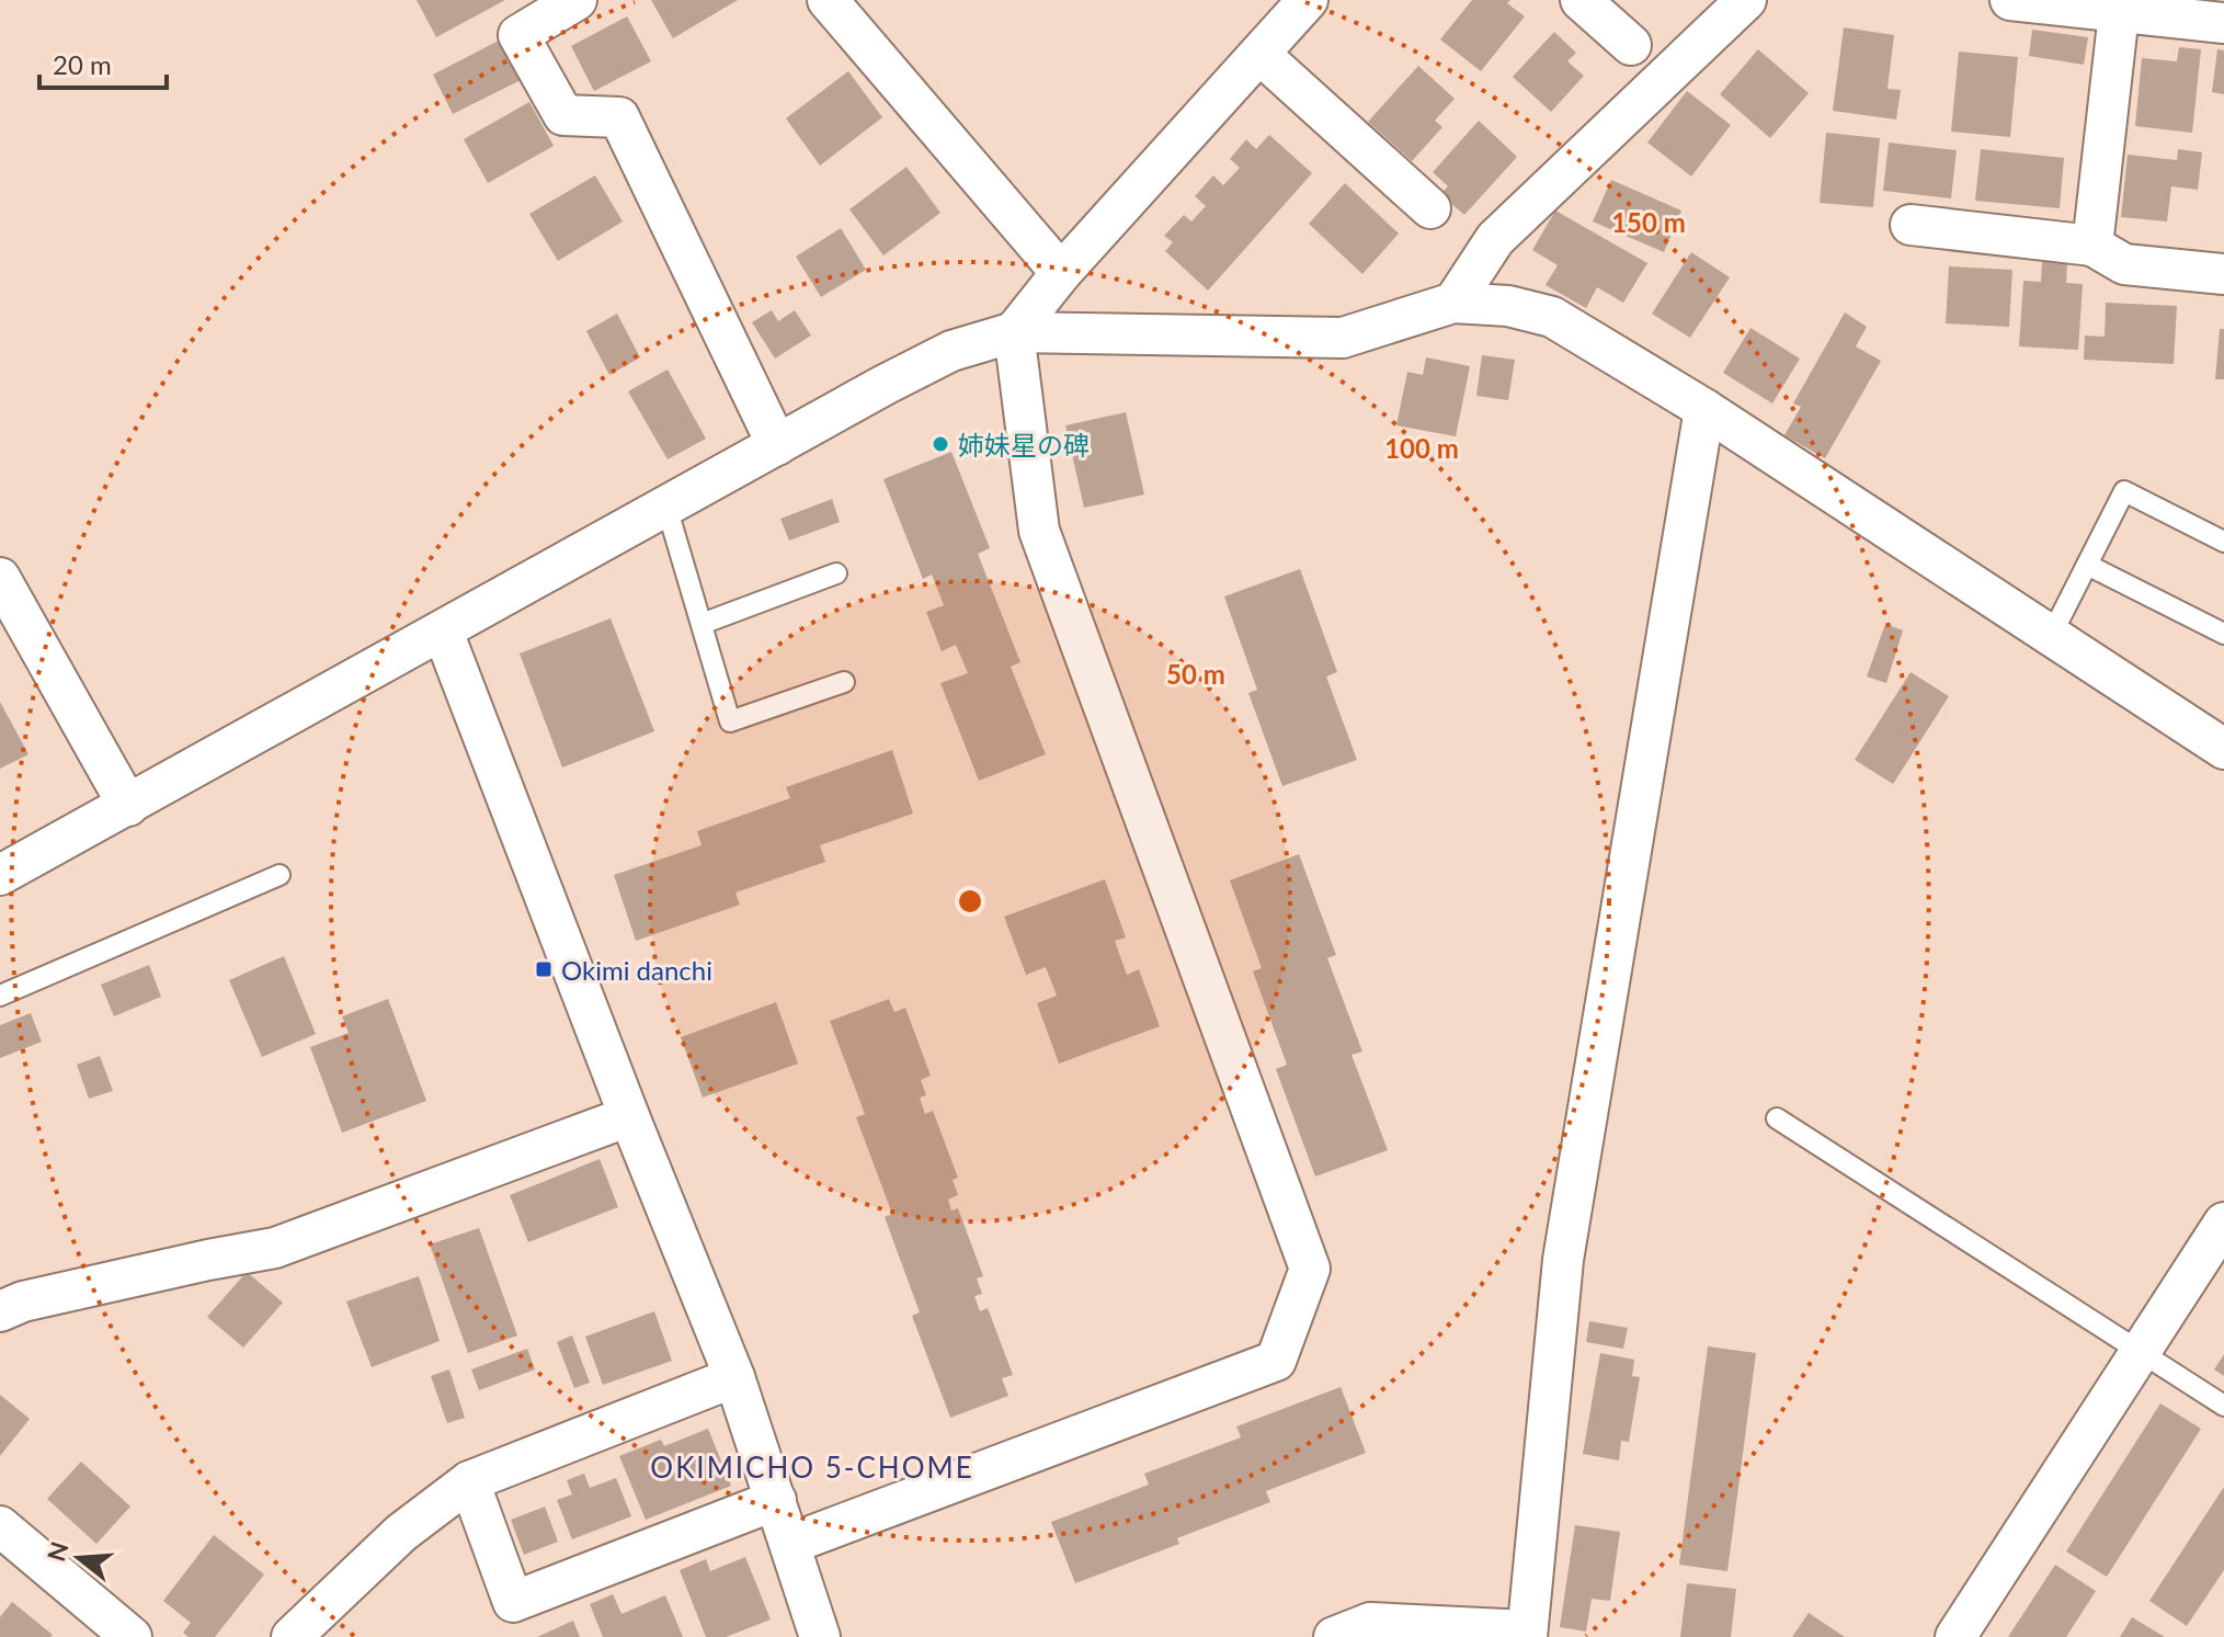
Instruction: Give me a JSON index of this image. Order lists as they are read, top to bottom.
{
  "districts": ["OKIMICHO 5-CHOME"],
  "places": {
    "other": ["姉妹星の碑"],
    "transit": ["Okimi danchi"]
  },
  "scale_bar": "20 m",
  "north": "left",
  "rings": ["150 m", "100 m", "50 m"]
}
